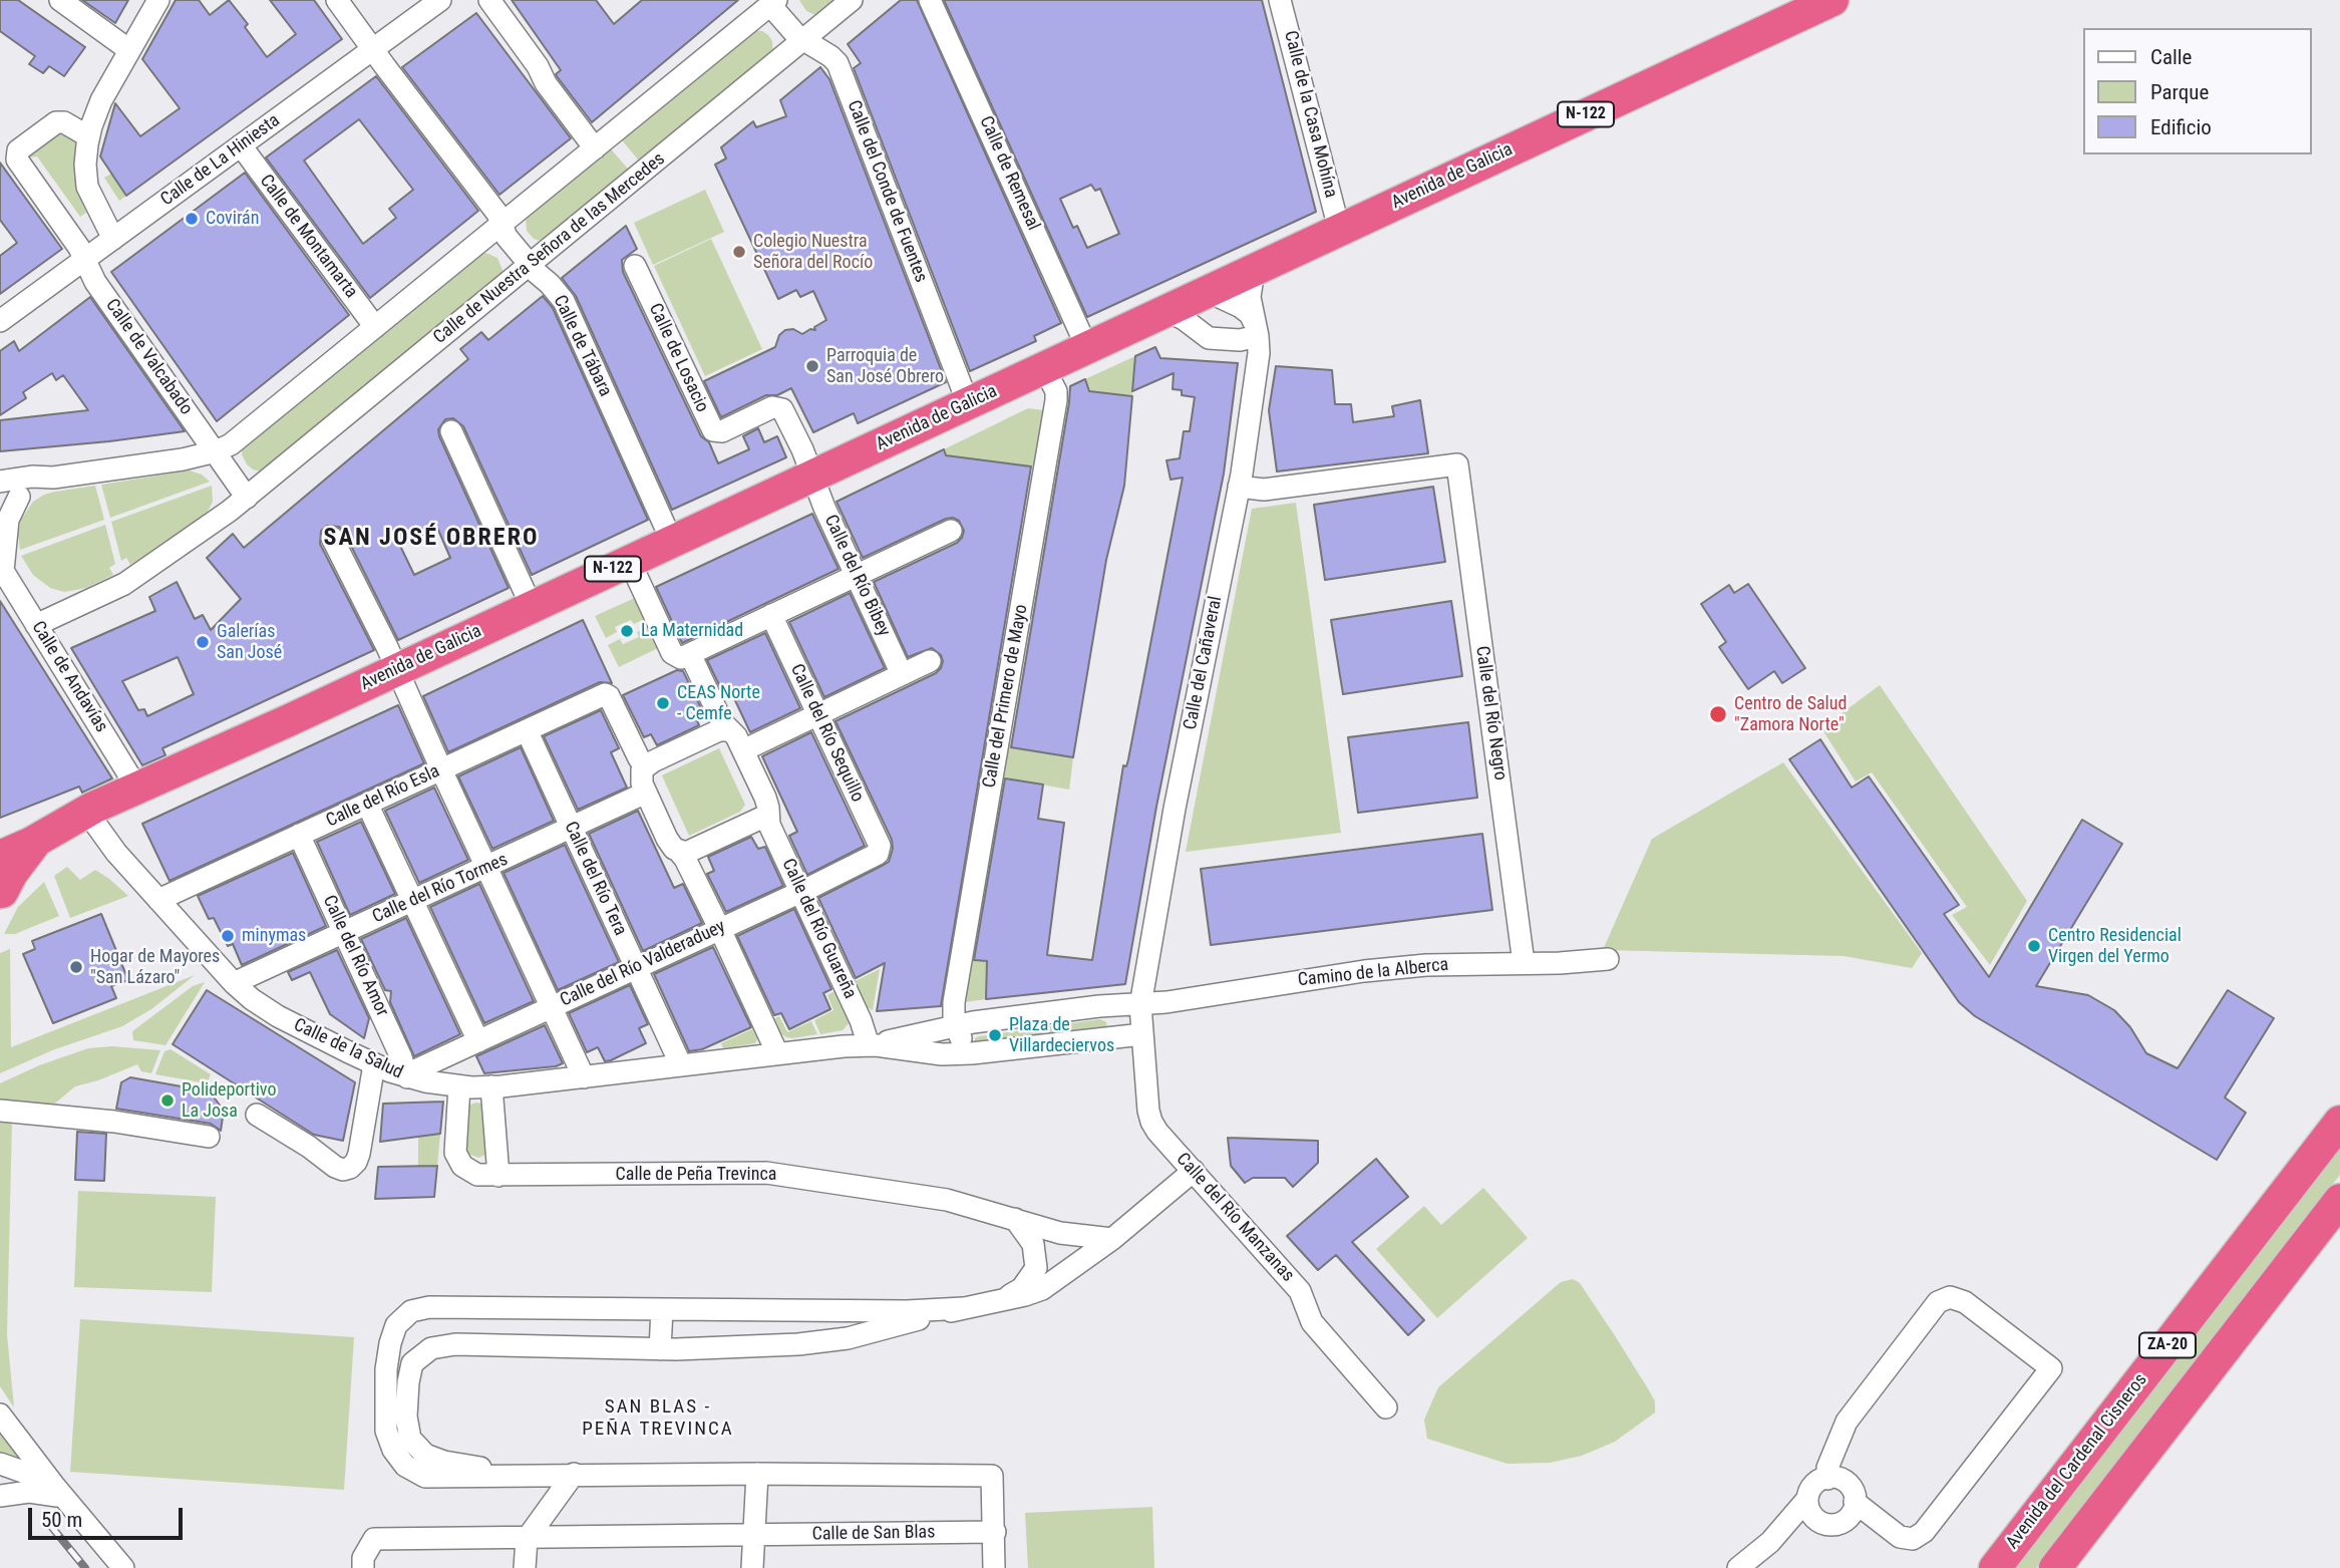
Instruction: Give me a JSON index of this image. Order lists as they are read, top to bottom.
{
  "streets": {
    "highway": [
      "N-122",
      "Avenida de Galicia",
      "ZA-20",
      "Avenida del Cardenal Cisneros"
    ],
    "street": [
      "Calle de la Casa Mohína",
      "Calle de La Hiniesta",
      "Calle de Remesal",
      "Calle del Conde de Fuentes",
      "Calle de Montamarta",
      "Calle de Nuestra Señora de las Mercedes",
      "Calle de Tábara",
      "Calle de Valcabado",
      "Calle de Losacio",
      "Calle del Río Bibey",
      "Calle del Cañaveral",
      "Calle de Andavías",
      "Calle del Primero de Mayo",
      "Calle del Río Negro",
      "Calle del Río Sequillo",
      "Calle del Río Esla",
      "Calle del Río Tera",
      "Calle del Río Tormes",
      "Calle del Río Guareña",
      "Calle del Río Amor",
      "Calle del Río Valderaduey",
      "Camino de la Alberca",
      "Calle de la Salud",
      "Calle de Peña Trevinca",
      "Calle del Río Manzanas",
      "Calle de San Blas"
    ]
  },
  "crossings": [
    ["Calle de la Casa Mohína", "Avenida de Galicia"],
    ["Calle de La Hiniesta", "Calle de Montamarta"],
    ["Calle de La Hiniesta", "Calle de Tábara"],
    ["Calle de La Hiniesta", "Calle de Valcabado"],
    ["Calle de Remesal", "Avenida de Galicia"],
    ["Avenida de Galicia", "Calle del Conde de Fuentes"],
    ["Avenida de Galicia", "Calle de Tábara"],
    ["Avenida de Galicia", "Calle de Losacio"],
    ["Avenida de Galicia", "Calle del Río Bibey"],
    ["Avenida de Galicia", "Calle del Cañaveral"],
    ["Avenida de Galicia", "Calle de Andavías"],
    ["Avenida de Galicia", "Calle del Primero de Mayo"],
    ["Avenida de Galicia", "Calle de la Salud"],
    ["Calle del Conde de Fuentes", "Calle de Nuestra Señora de las Mercedes"],
    ["Calle de Nuestra Señora de las Mercedes", "Calle de Tábara"],
    ["Calle de Nuestra Señora de las Mercedes", "Calle de Valcabado"],
    ["Calle de Nuestra Señora de las Mercedes", "Calle de Andavías"],
    ["Calle de Losacio", "Calle del Río Bibey"],
    ["Calle del Cañaveral", "Calle del Río Negro"],
    ["Calle del Cañaveral", "Camino de la Alberca"],
    ["Calle del Cañaveral", "Calle del Río Manzanas"],
    ["Calle del Río Negro", "Camino de la Alberca"],
    ["Calle del Río Sequillo", "Calle del Río Valderaduey"],
    ["Calle del Río Esla", "Calle del Río Tera"],
    ["Calle del Río Esla", "Calle del Río Tormes"],
    ["Calle del Río Esla", "Calle del Río Guareña"],
    ["Calle del Río Esla", "Calle del Río Amor"],
    ["Calle del Río Esla", "Calle de la Salud"],
    ["Calle del Río Tera", "Calle del Río Tormes"],
    ["Calle del Río Tera", "Calle del Río Valderaduey"],
    ["Calle del Río Tera", "Calle de la Salud"],
    ["Calle del Río Tormes", "Calle del Río Guareña"],
    ["Calle del Río Tormes", "Calle del Río Amor"],
    ["Calle del Río Tormes", "Calle de la Salud"],
    ["Calle del Río Guareña", "Calle del Río Valderaduey"],
    ["Calle del Río Guareña", "Calle de la Salud"],
    ["Calle del Río Amor", "Calle del Río Valderaduey"],
    ["Calle del Río Amor", "Calle de la Salud"],
    ["Calle del Río Valderaduey", "Calle de la Salud"],
    ["Camino de la Alberca", "Calle del Río Manzanas"],
    ["Calle de la Salud", "Calle de Peña Trevinca"]
  ],
  "districts": ["SAN JOSÉ OBRERO", "SAN BLAS - PEÑA TREVINCA"],
  "places": [
    "Covirán",
    "Colegio Nuestra Señora del Rocío",
    "Parroquia de San José Obrero",
    "La Maternidad",
    "Galerías San José",
    "CEAS Norte - Cemfe",
    "Centro de Salud \"Zamora Norte\"",
    "minymas",
    "Centro Residencial Virgen del Yermo",
    "Hogar de Mayores \"San Lázaro\"",
    "Plaza de Villardeciervos",
    "Polideportivo La Josa"
  ],
  "legend": ["Calle", "Parque", "Edificio"],
  "scale_bar": "50 m"
}
